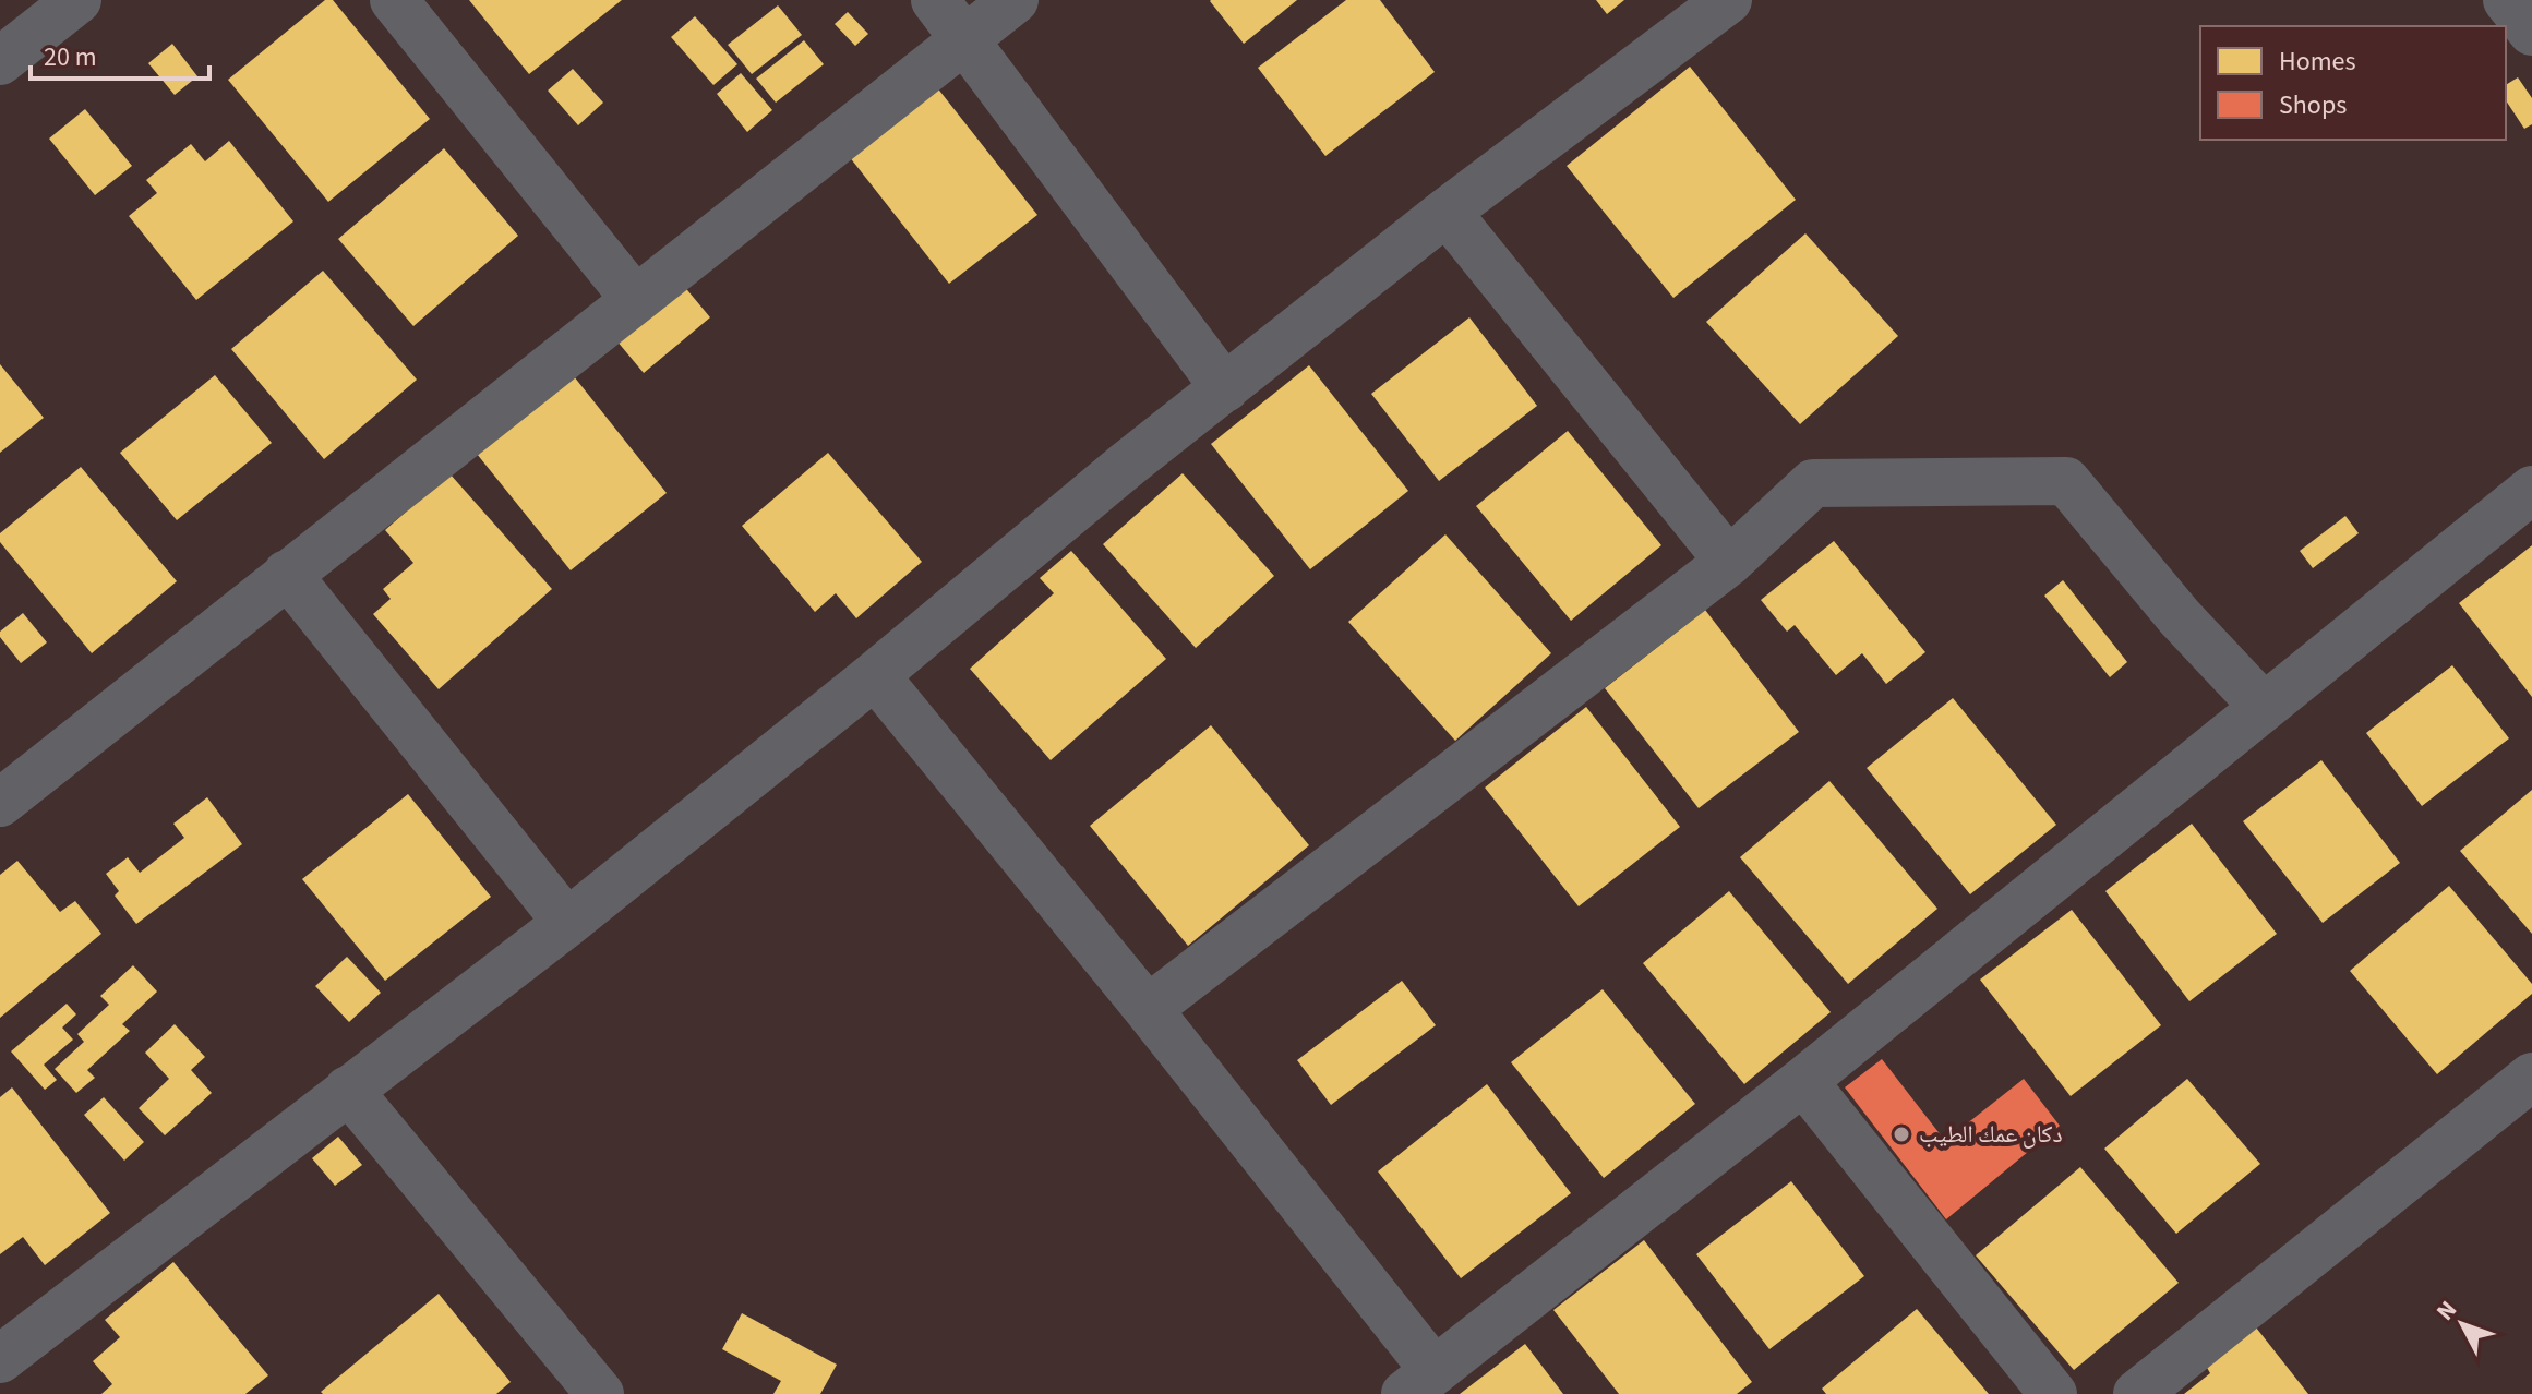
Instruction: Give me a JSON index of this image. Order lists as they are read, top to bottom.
{
  "places": ["دكان عمك الطيب"],
  "legend": ["Homes", "Shops"],
  "scale_bar": "20 m",
  "north": "top left"
}
